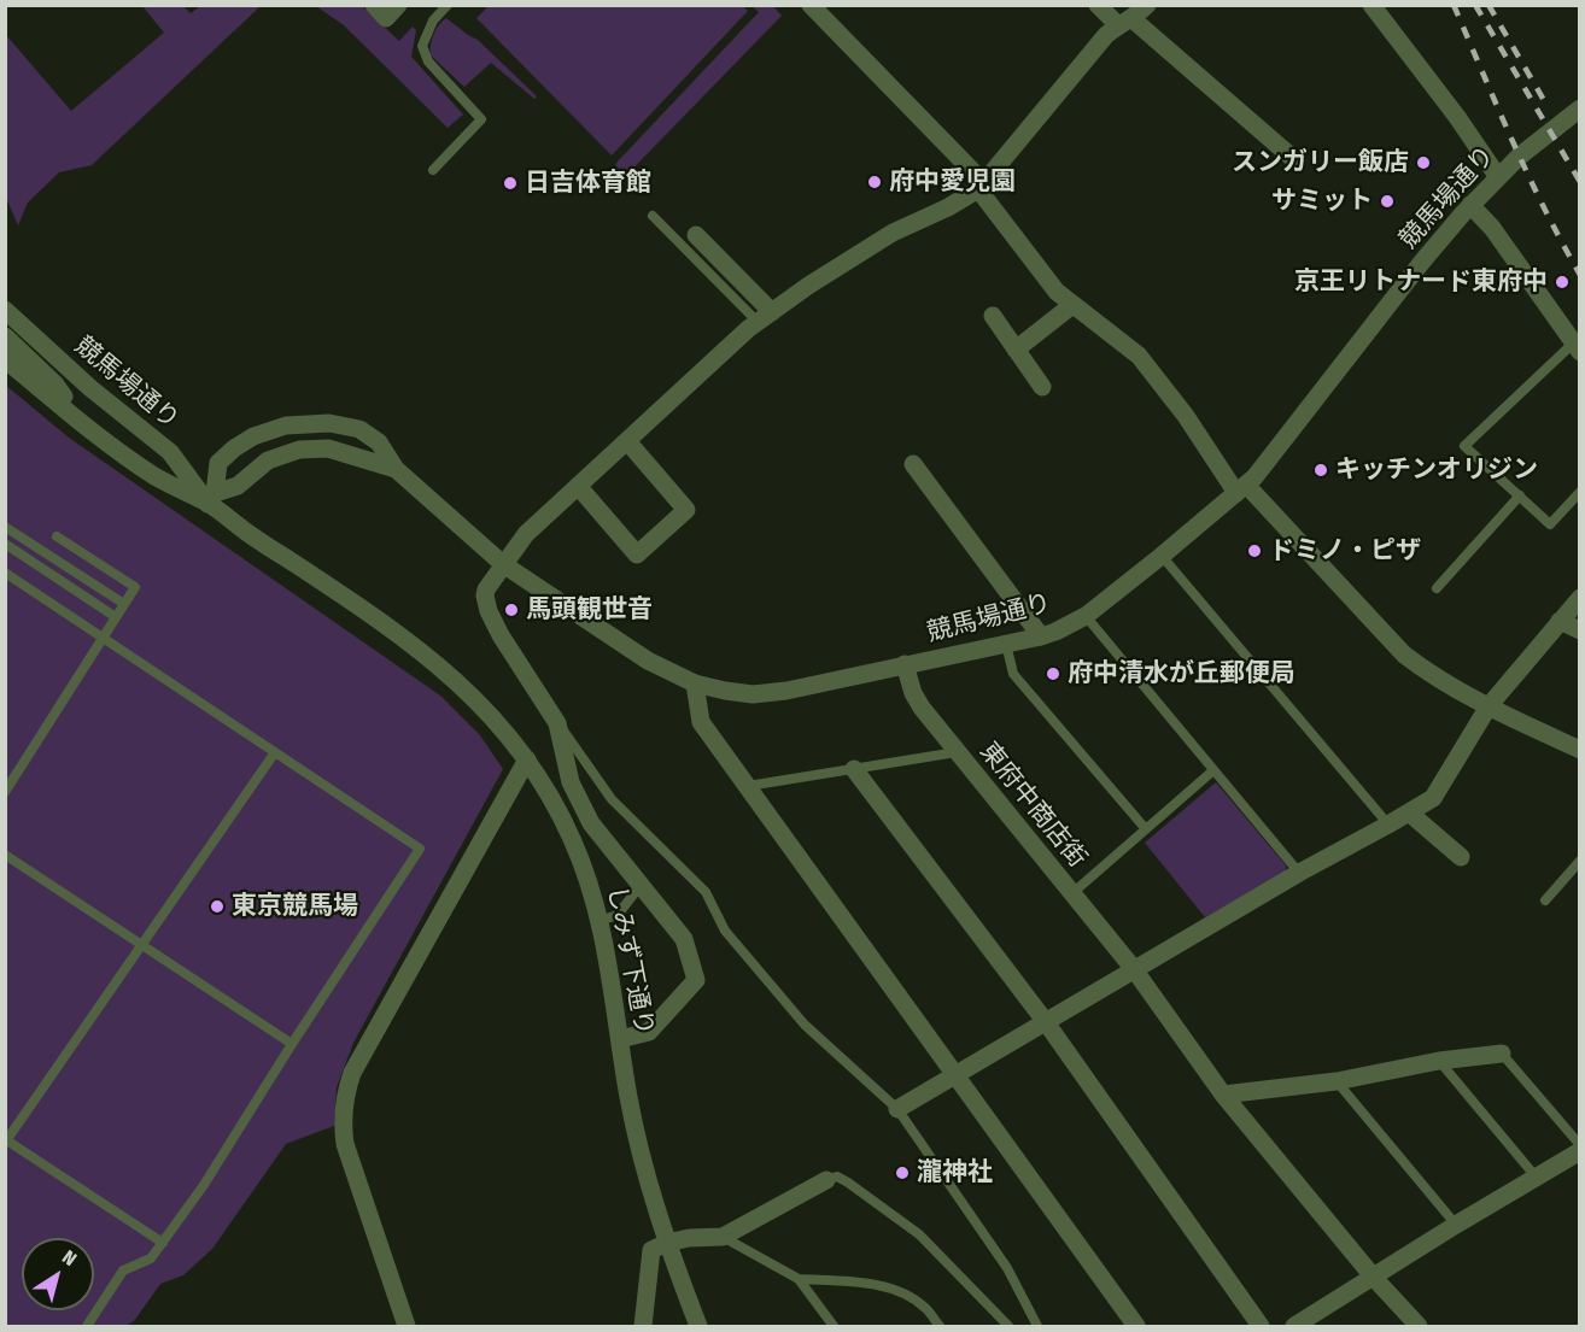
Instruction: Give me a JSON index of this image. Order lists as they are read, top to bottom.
{
  "streets": {
    "street": ["競馬場通り", "東府中商店街", "しみず下通り"]
  },
  "crossings": [
    ["競馬場通り", "東府中商店街"],
    ["競馬場通り", "しみず下通り"]
  ],
  "places": [
    "スンガリー飯店",
    "府中愛児園",
    "日吉体育館",
    "サミット",
    "京王リトナード東府中",
    "キッチンオリジン",
    "ドミノ・ピザ",
    "馬頭観世音",
    "府中清水が丘郵便局",
    "東京競馬場",
    "瀧神社"
  ],
  "north": "top right"
}
